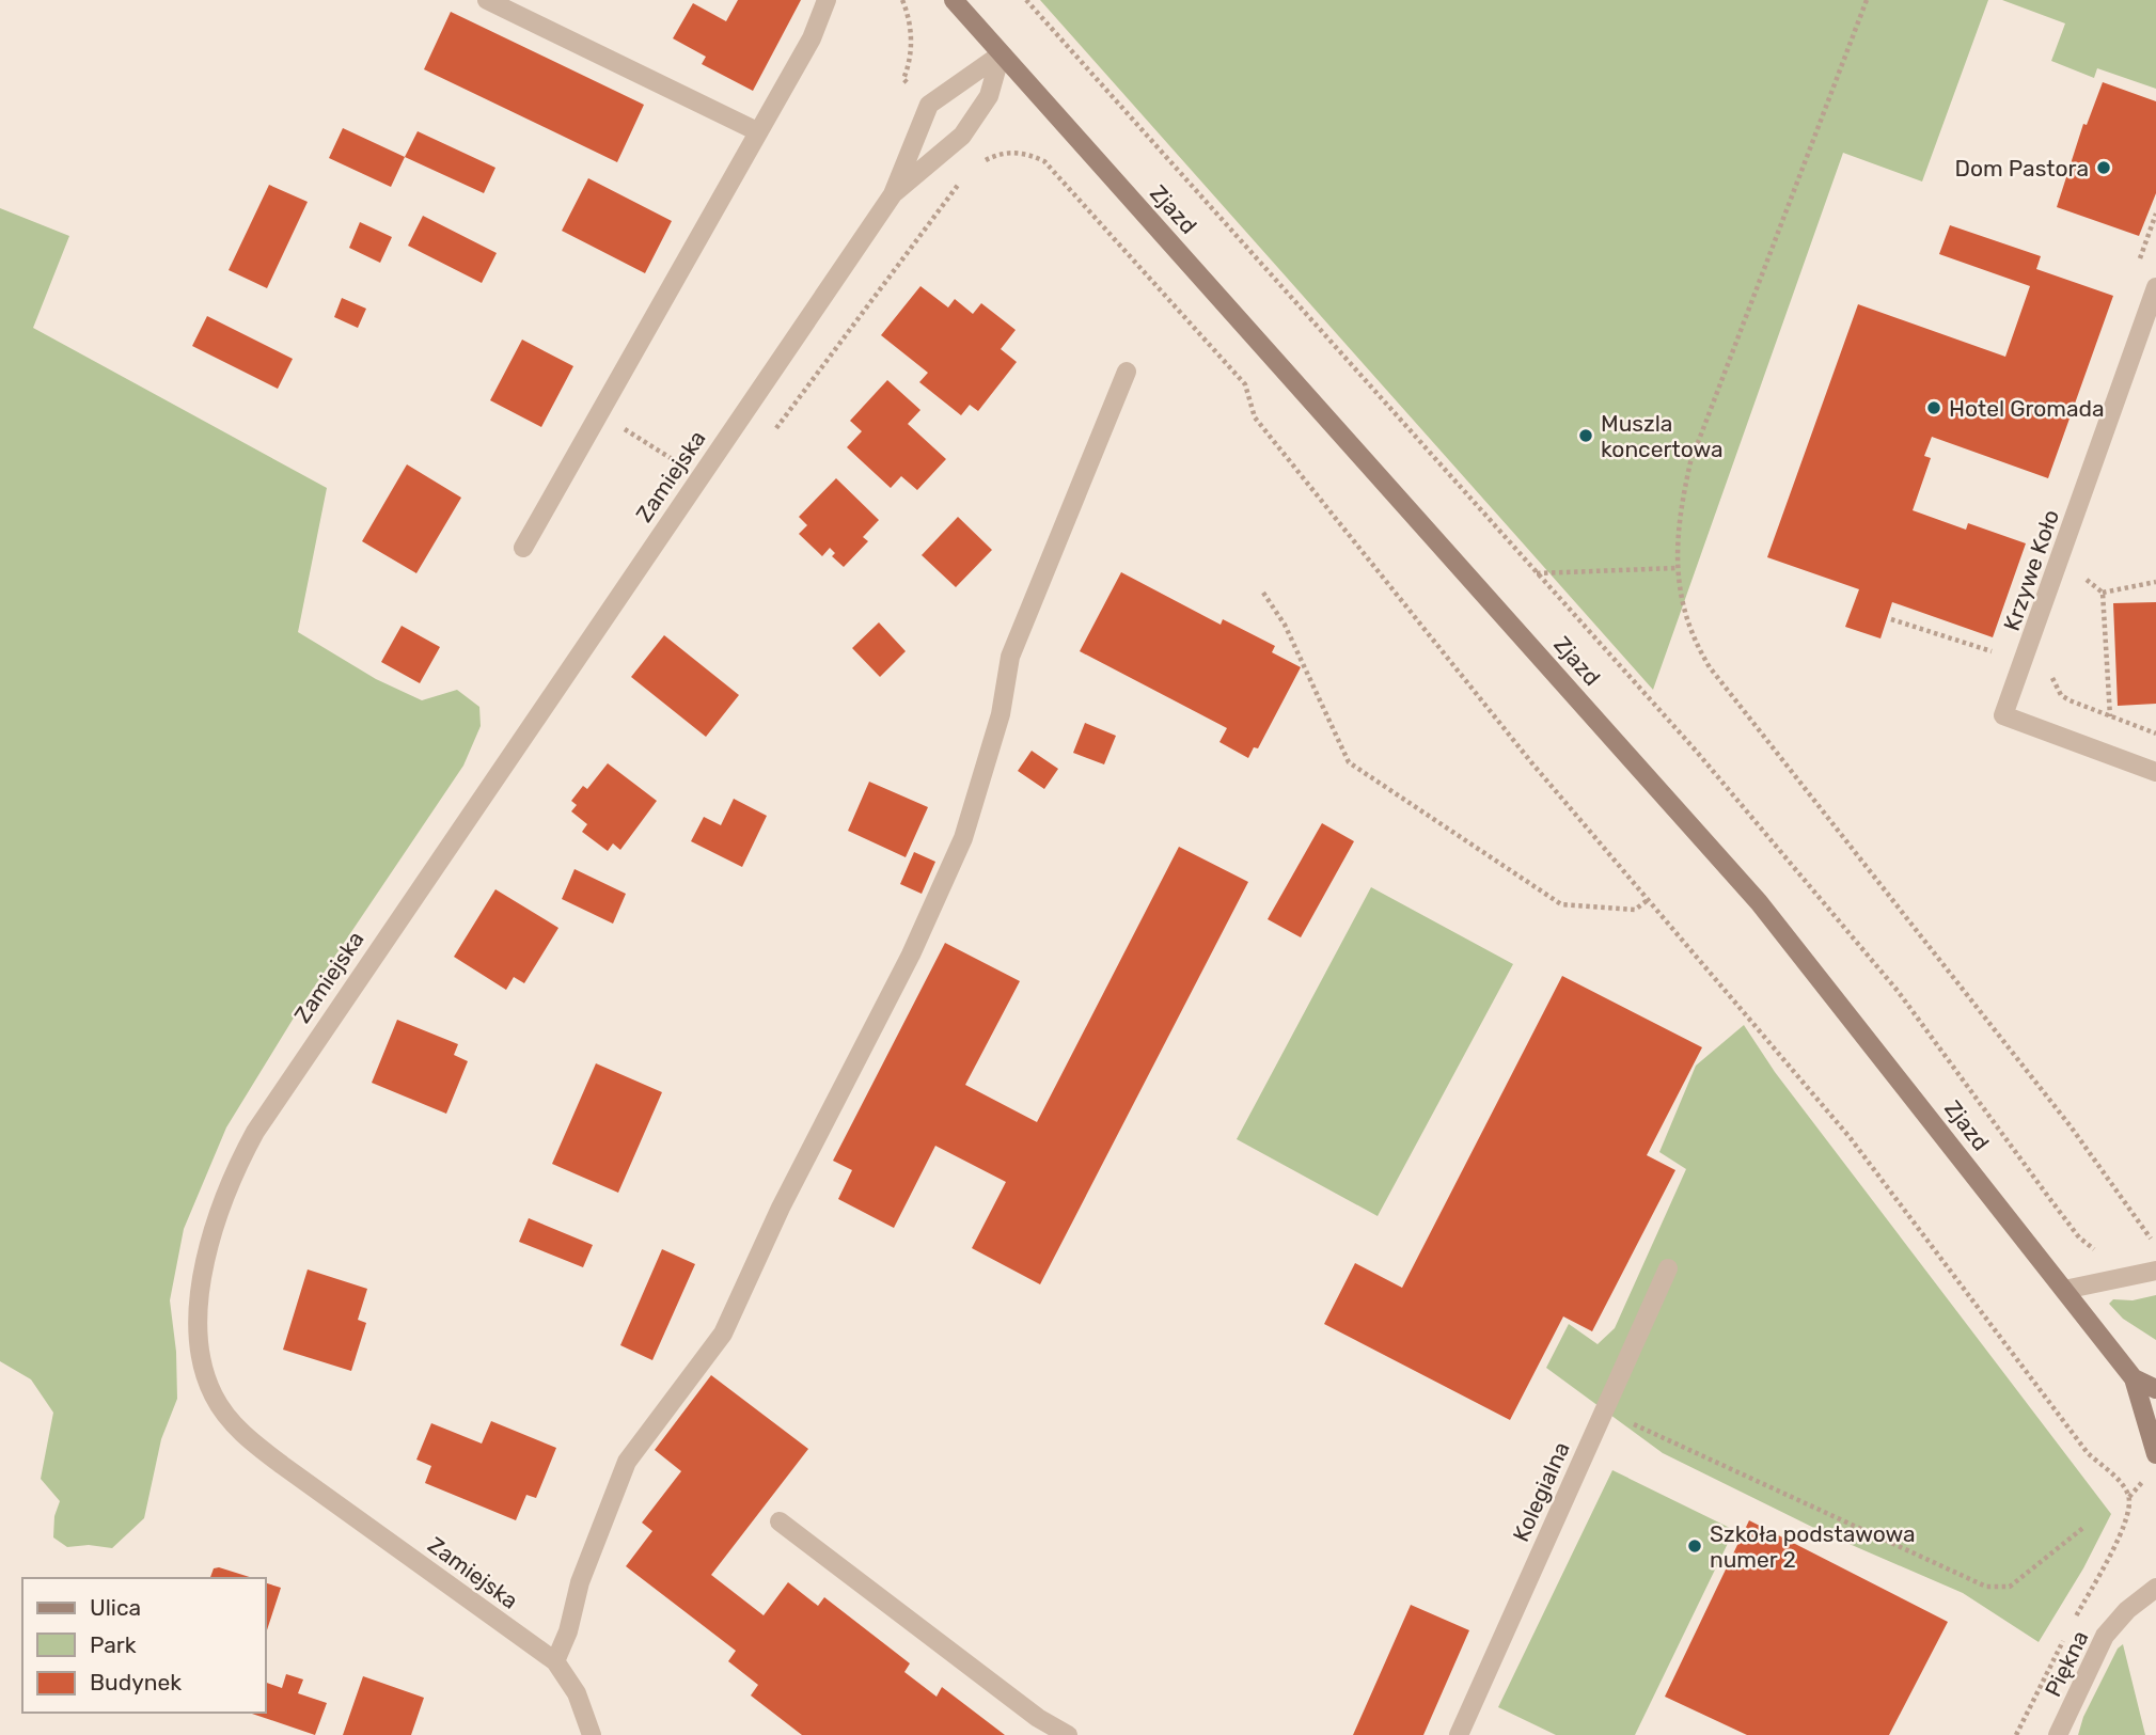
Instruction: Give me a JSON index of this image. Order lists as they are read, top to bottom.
{
  "streets": {
    "main road": ["Zjazd"],
    "street": [
      "Zamiejska",
      "Krzywe Koło",
      "Kolegialna",
      "Piękna"
    ]
  },
  "crossings": [
    ["Zjazd", "Zamiejska"]
  ],
  "places": [
    "Dom Pastora",
    "Hotel Gromada",
    "Muszla koncertowa",
    "Szkoła podstawowa numer 2"
  ],
  "legend": ["Ulica", "Park", "Budynek"]
}
